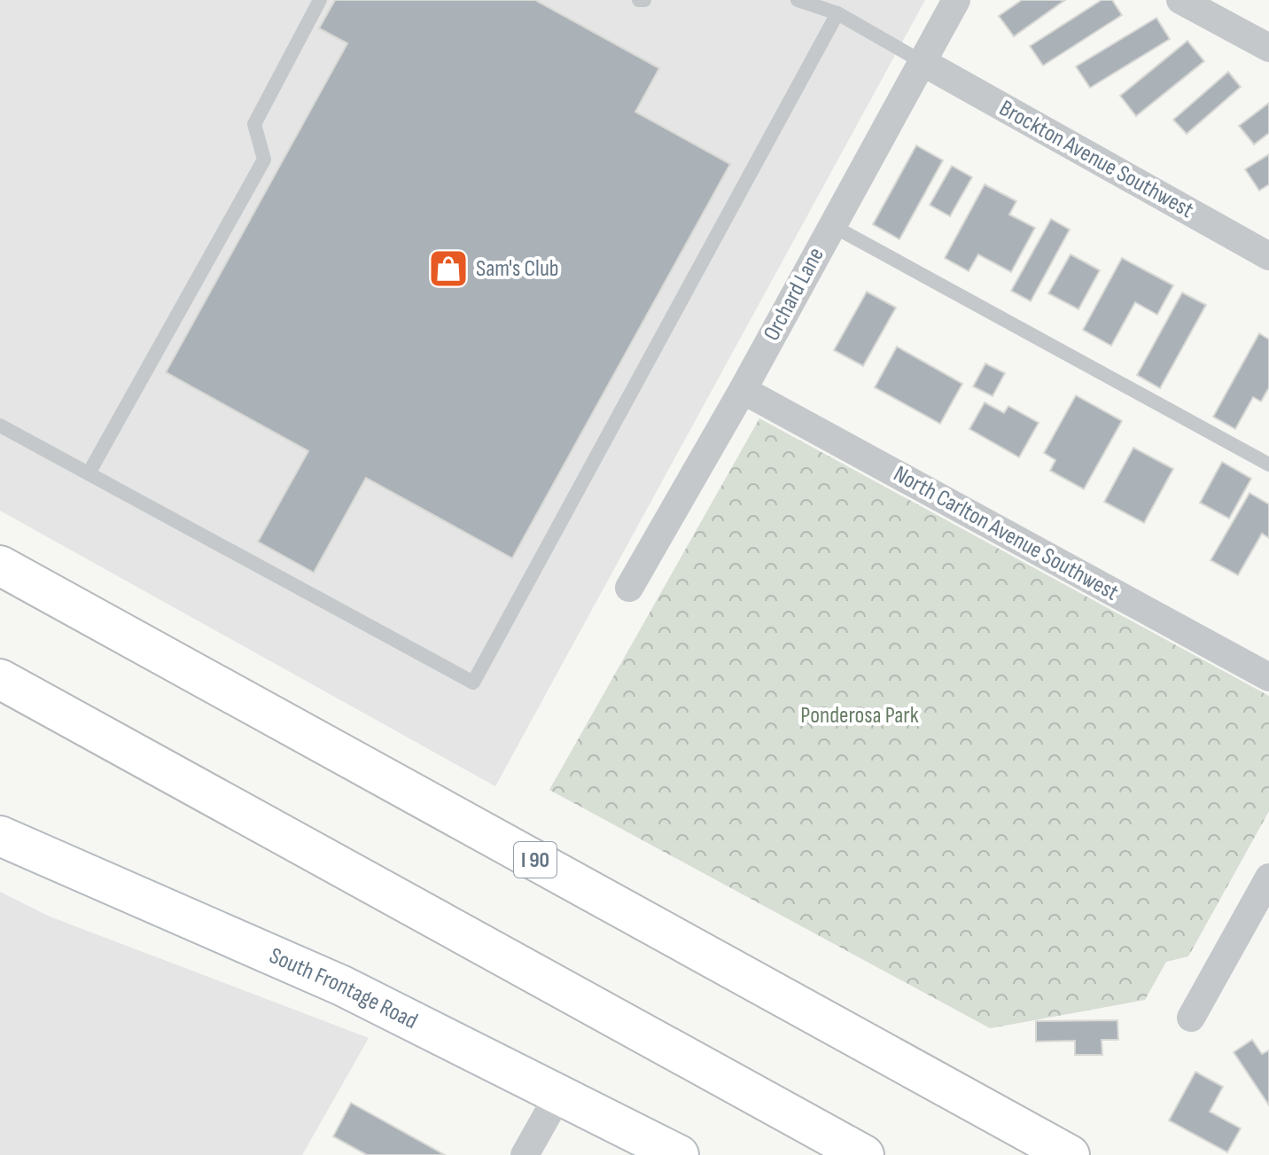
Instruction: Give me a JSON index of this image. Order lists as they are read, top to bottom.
{
  "streets": {
    "main road": ["I 90", "South Frontage Road"],
    "street": ["Brockton Avenue Southwest", "Orchard Lane", "North Carlton Avenue Southwest"]
  },
  "crossings": [
    ["Brockton Avenue Southwest", "Orchard Lane"],
    ["Orchard Lane", "North Carlton Avenue Southwest"]
  ],
  "parks": ["Ponderosa Park"],
  "places": {
    "shop": ["Sam's Club"]
  }
}
